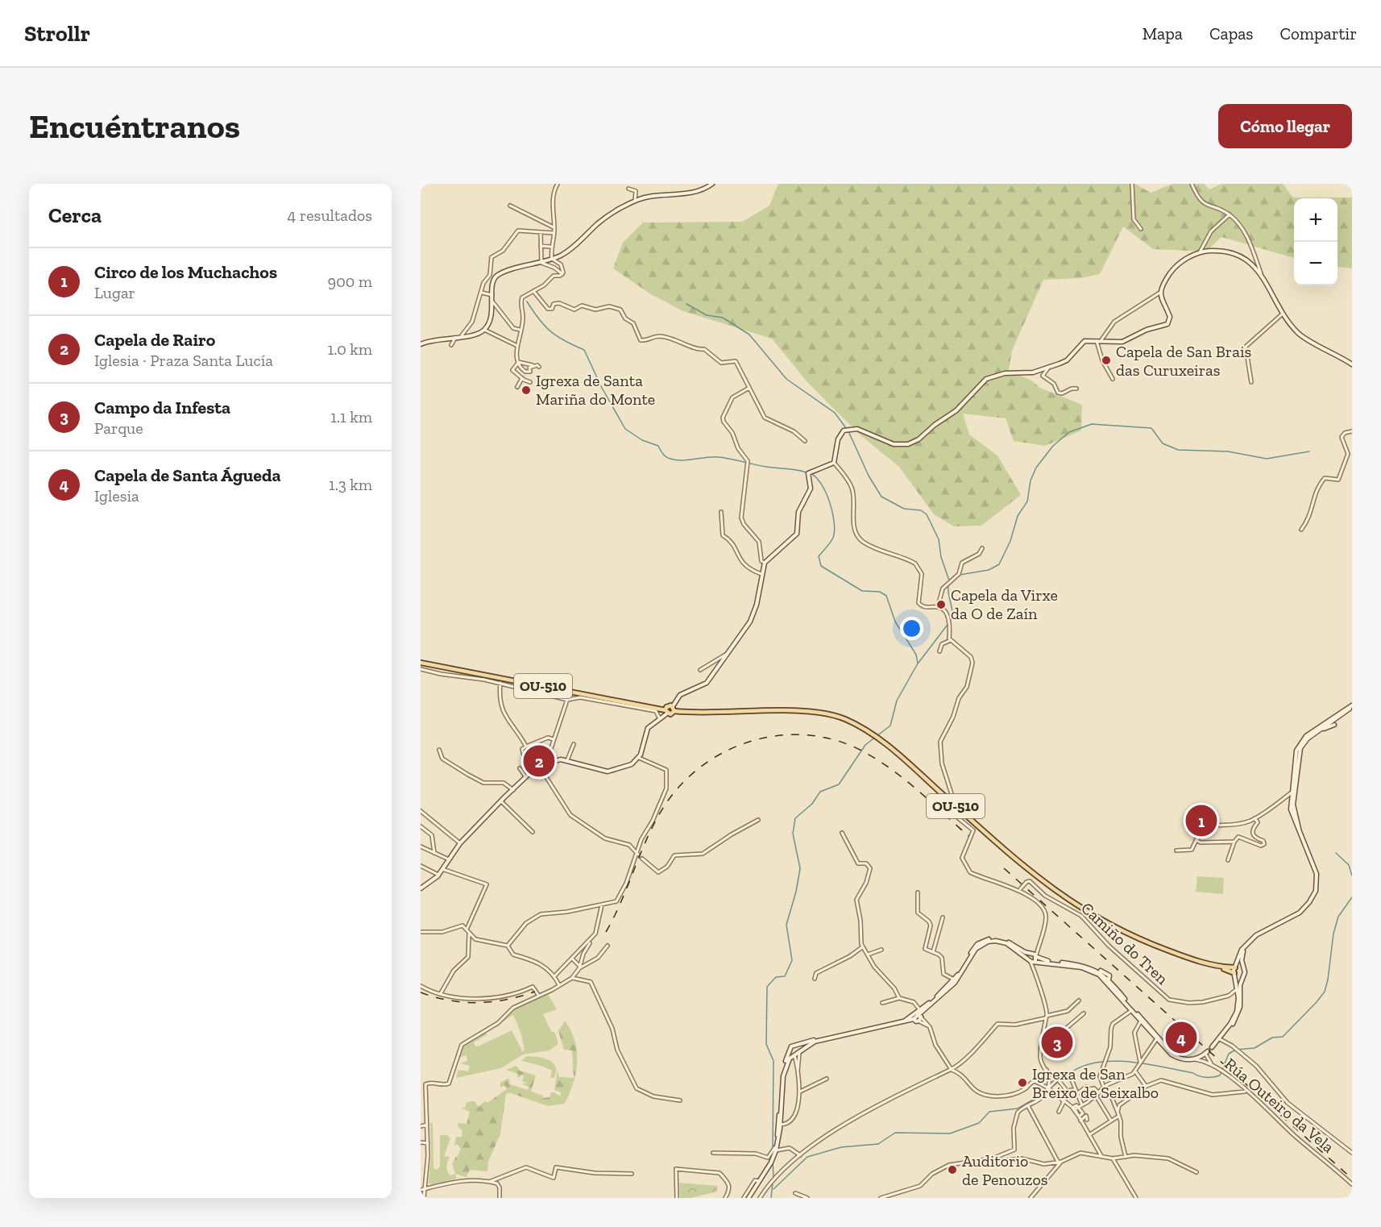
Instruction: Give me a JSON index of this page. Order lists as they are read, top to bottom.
{
  "streets": {
    "main road": ["OU-510"],
    "street": ["Camiño do Tren", "Rúa Outeiro da Vela"]
  },
  "places": [
    "Capela de San Brais das Curuxeiras",
    "Igrexa de Santa Mariña do Monte",
    "Capela da Virxe da O de Zaín",
    "Igrexa de San Breixo de Seixalbo",
    "Auditorio de Penouzos"
  ],
  "page": {
    "header": "Strollr",
    "nav": ["Mapa", "Capas", "Compartir"],
    "buttons": "Cómo llegar",
    "title": "Encuéntranos",
    "heading": ["Cerca", "4 resultados"],
    "map_buttons": ["+", "−"],
    "list": [
      {
        "mark": "1",
        "name": "Circo de los Muchachos",
        "note": "Lugar",
        "value": "900 m"
      },
      {
        "mark": "2",
        "name": "Capela de Rairo",
        "note": "Iglesia · Praza Santa Lucía",
        "value": "1.0 km"
      },
      {
        "mark": "3",
        "name": "Campo da Infesta",
        "note": "Parque",
        "value": "1.1 km"
      },
      {
        "mark": "4",
        "name": "Capela de Santa Águeda",
        "note": "Iglesia",
        "value": "1.3 km"
      }
    ],
    "pins": [
      "2",
      "1",
      "4",
      "3"
    ]
  }
}
